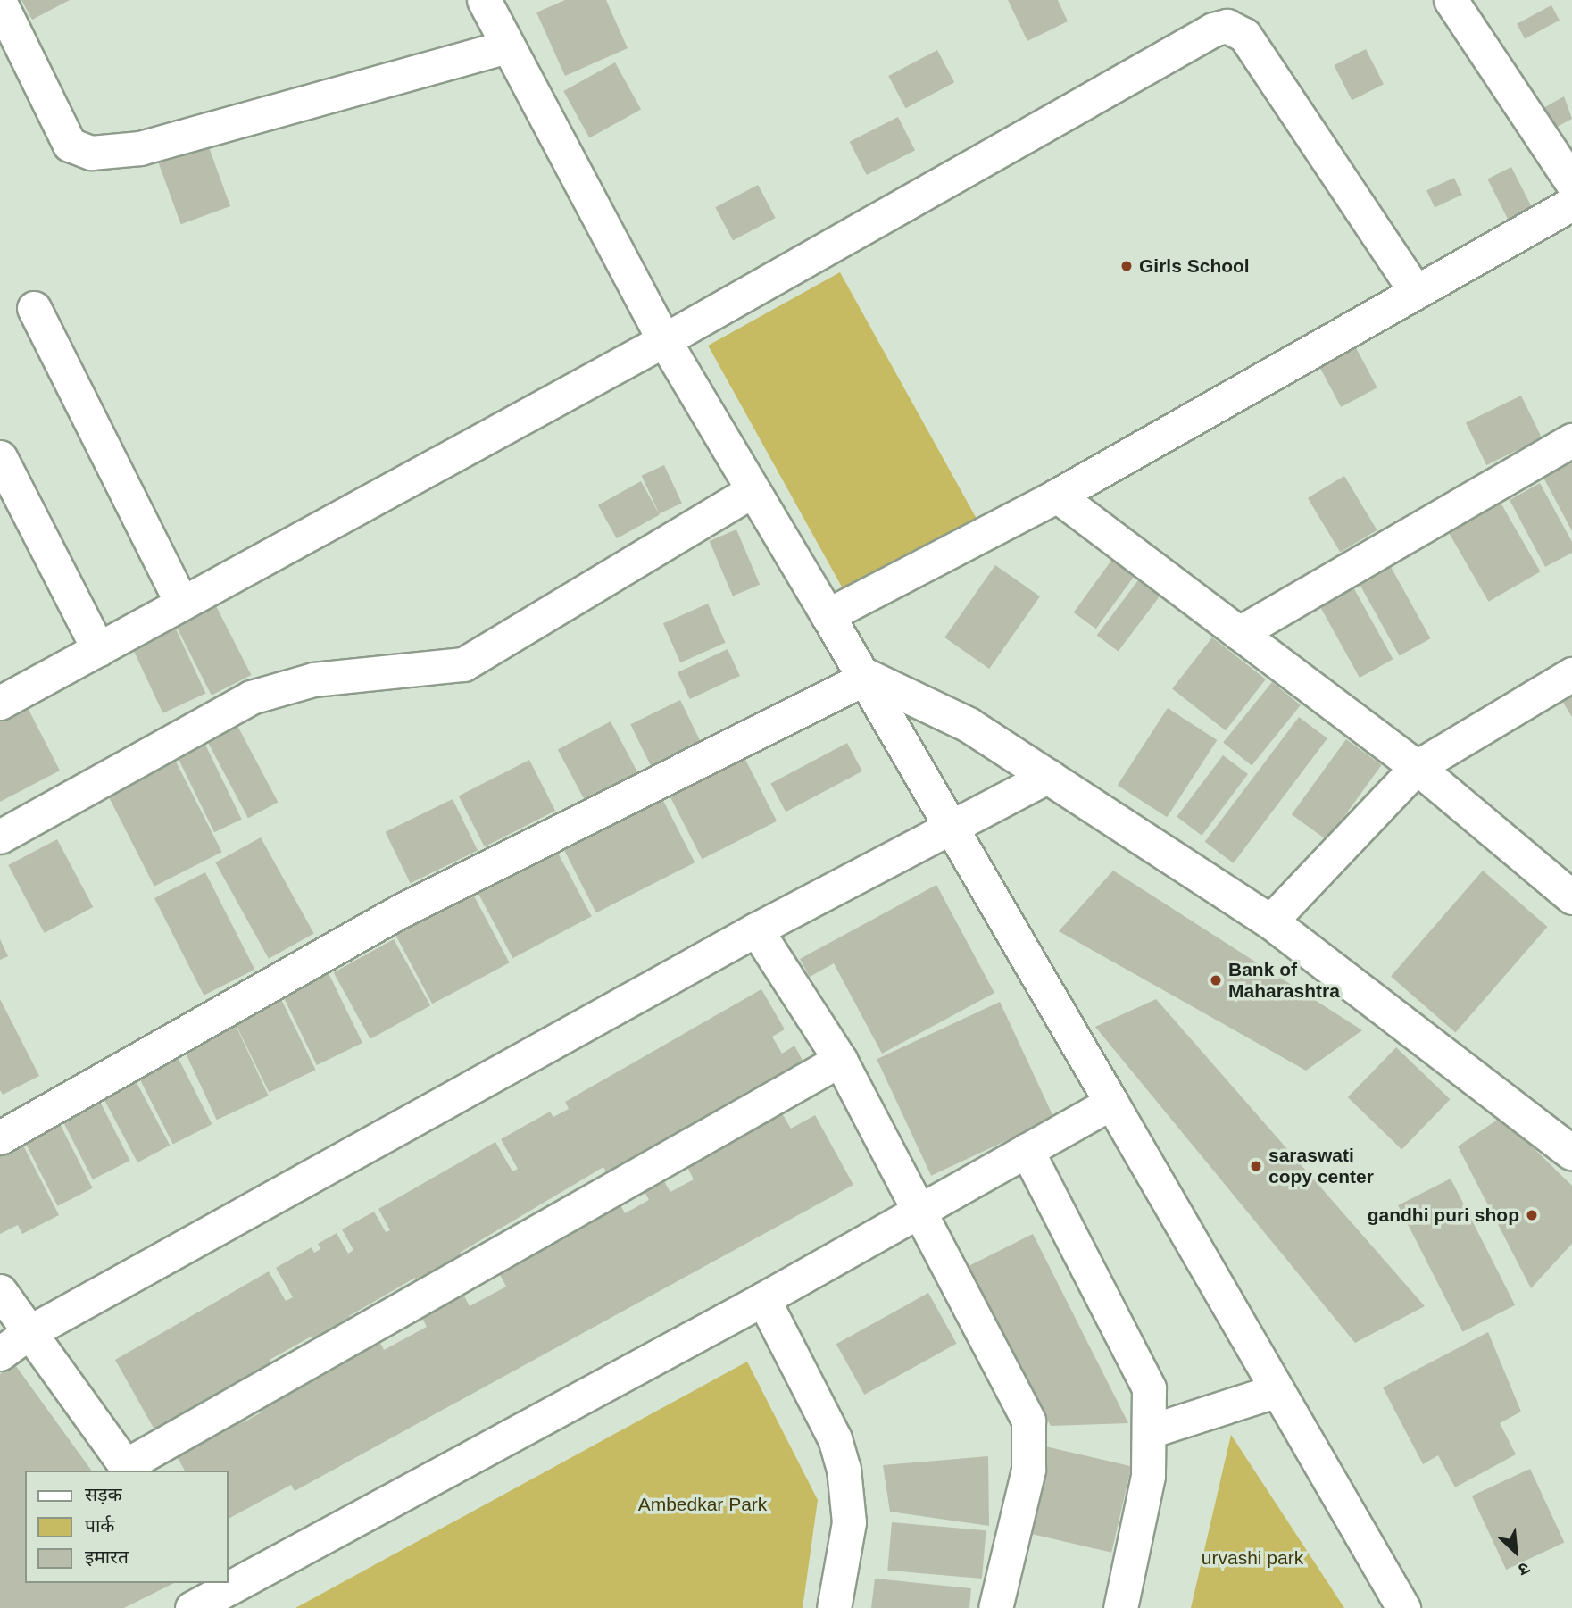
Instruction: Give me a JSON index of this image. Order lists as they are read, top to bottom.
{
  "parks": ["Ambedkar Park", "urvashi park"],
  "places": [
    "Girls School",
    "Bank of Maharashtra",
    "saraswati copy center",
    "gandhi puri shop"
  ],
  "legend": ["सड़क", "पार्क", "इमारत"],
  "north": "bottom right"
}
